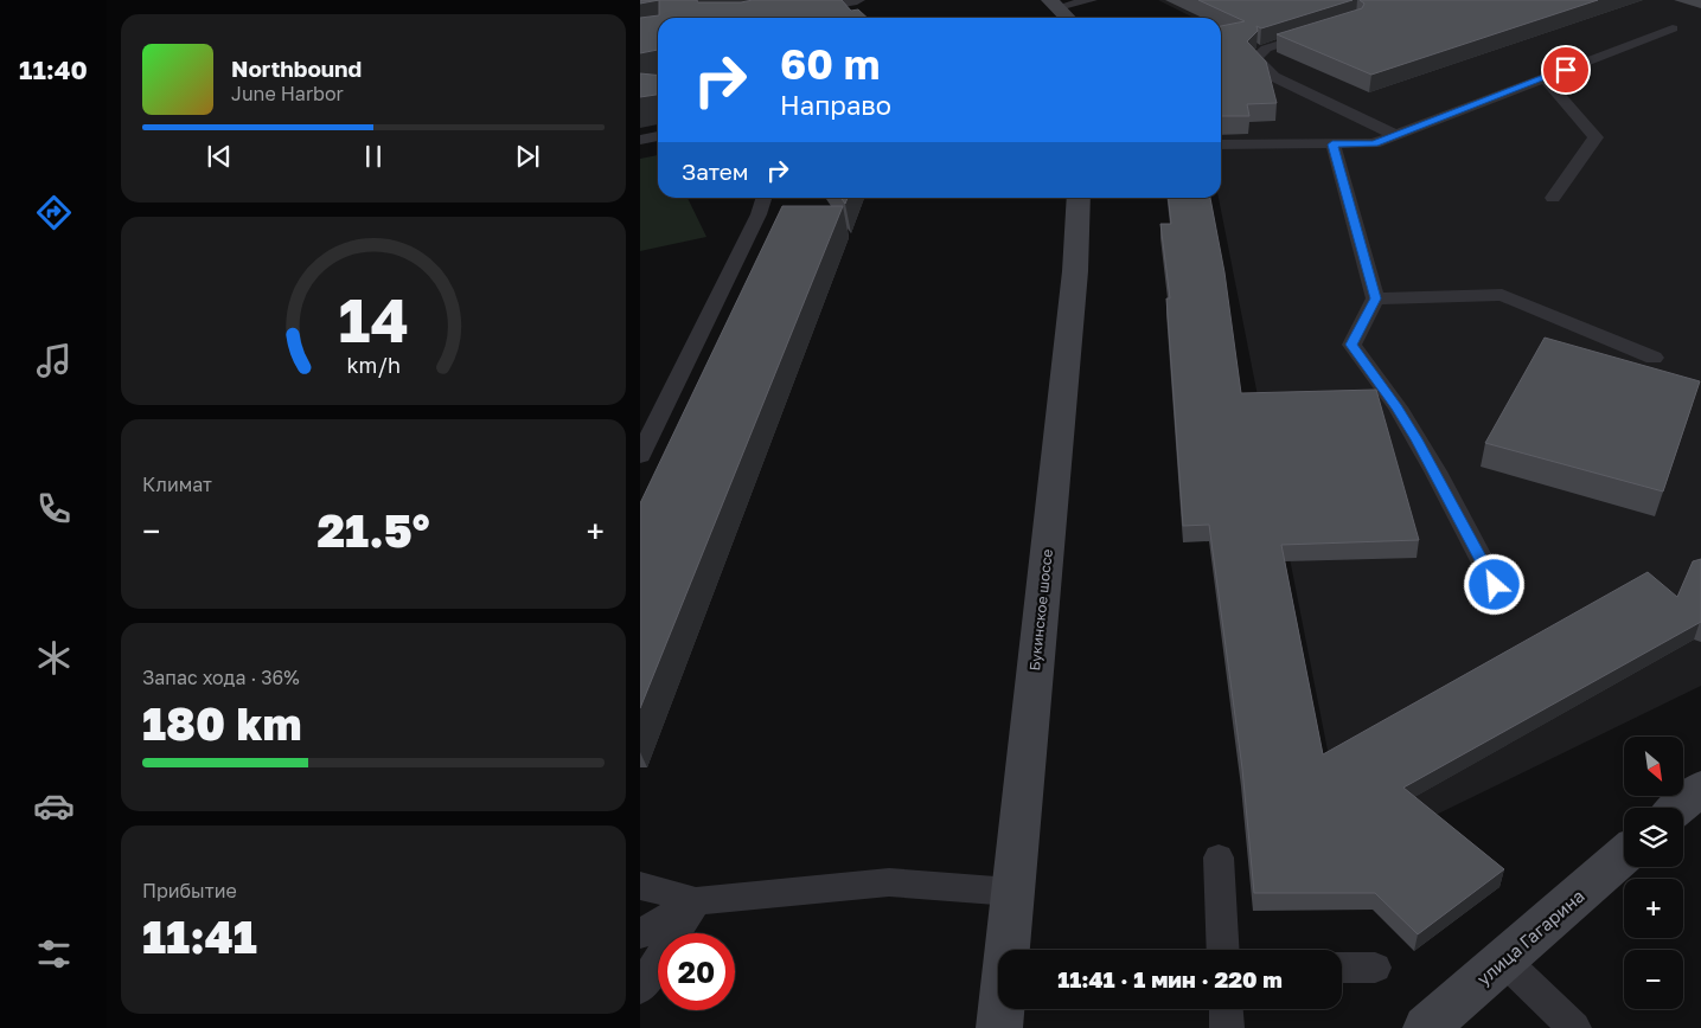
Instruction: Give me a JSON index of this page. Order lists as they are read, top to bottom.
{
  "streets": {
    "main road": ["Букинское шоссе", "улица Гагарина"]
  },
  "north": "bottom right",
  "page": {
    "tabs": "11:40",
    "turn": ["60 m", "Направо"],
    "song": ["Northbound", "June Harbor"],
    "then": "Затем",
    "tile": [
      "Климат",
      ["Запас хода · 36%", "180 km"],
      ["Прибытие", "11:41"]
    ],
    "heat": ["−", "21.5°", "+"],
    "map_buttons": ["+", "−"],
    "limit": "20",
    "trip": "11:41 · 1 мин · 220 m",
    "gauge": ["14", "km/h"]
  }
}
